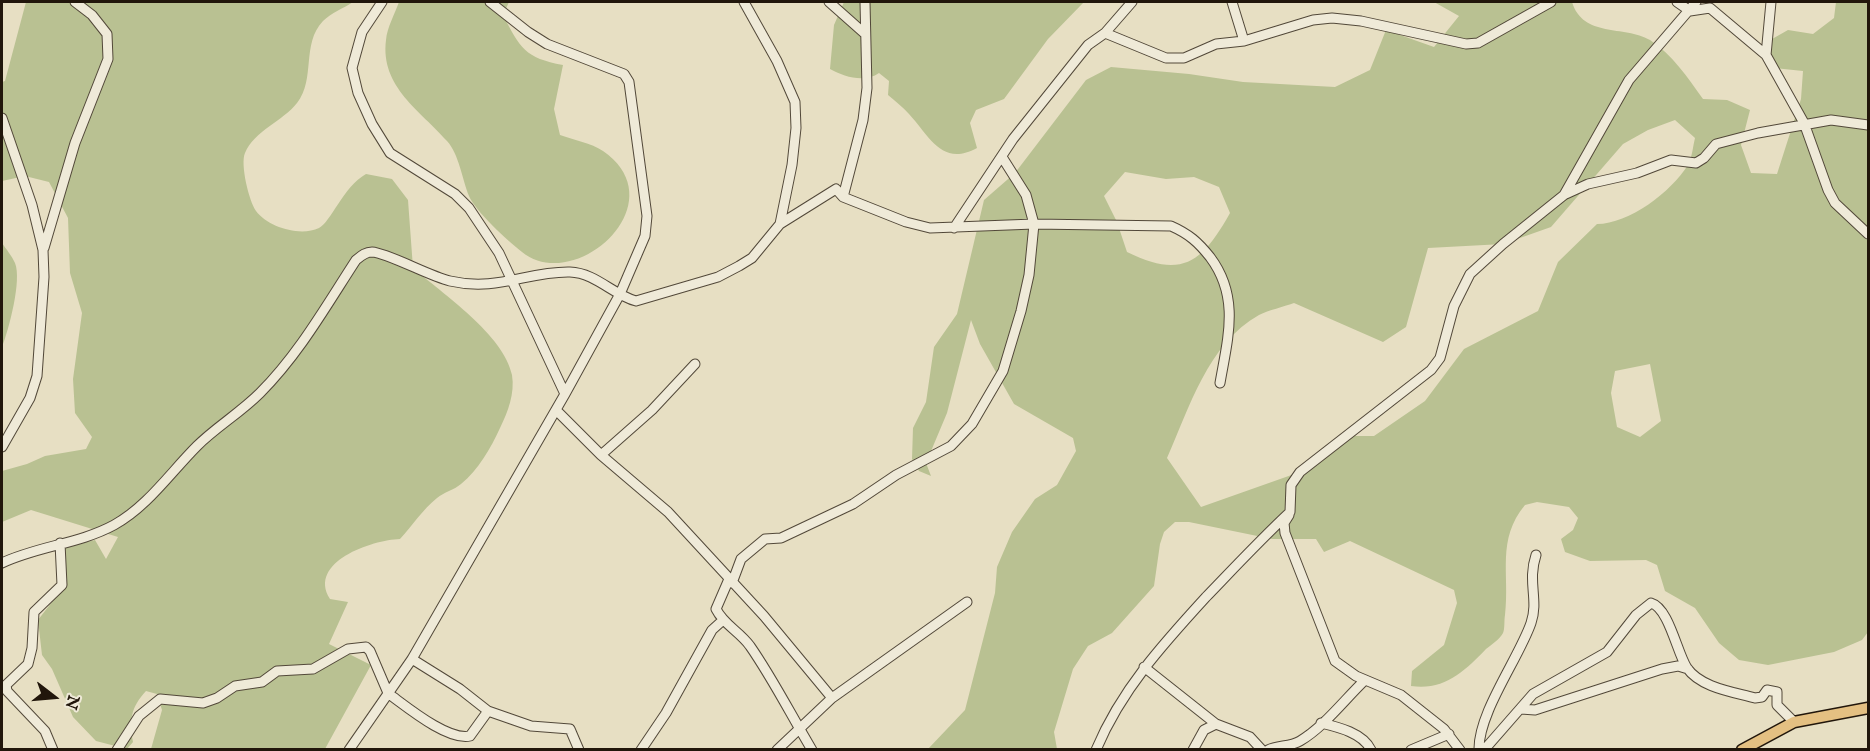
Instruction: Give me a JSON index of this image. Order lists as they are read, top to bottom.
{
  "north": "right"
}
